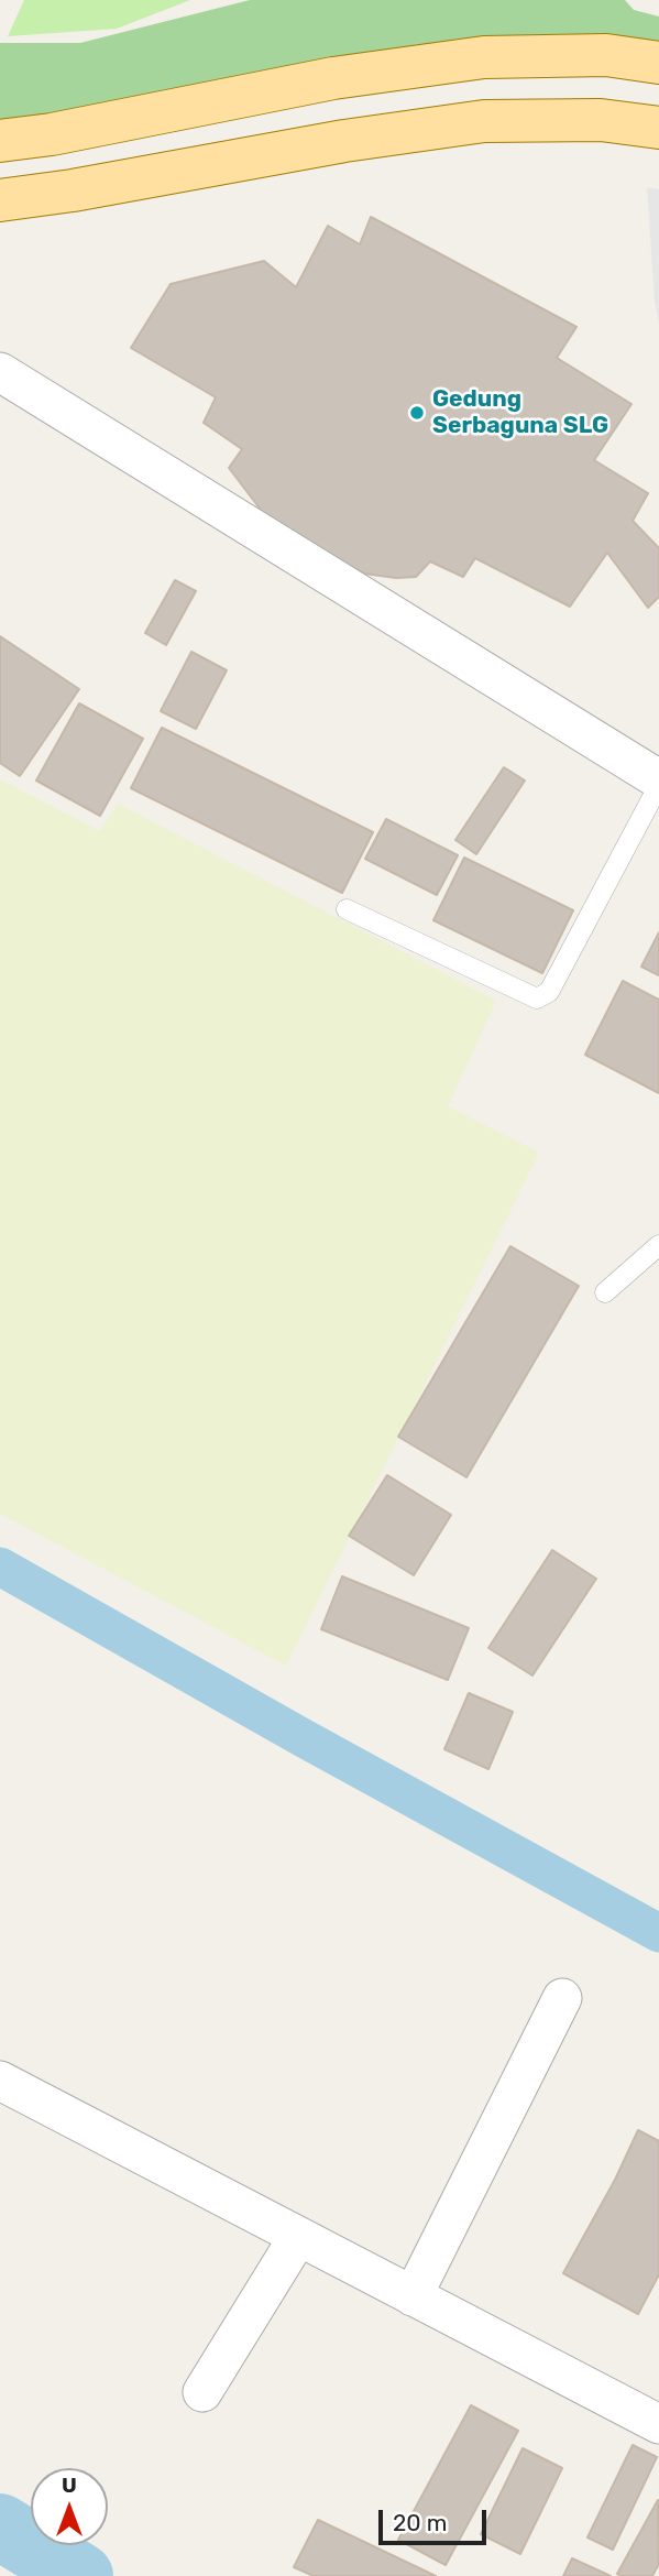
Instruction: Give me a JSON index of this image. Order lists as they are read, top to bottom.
{
  "places": ["Gedung Serbaguna SLG"],
  "scale_bar": "20 m",
  "north": "top"
}
